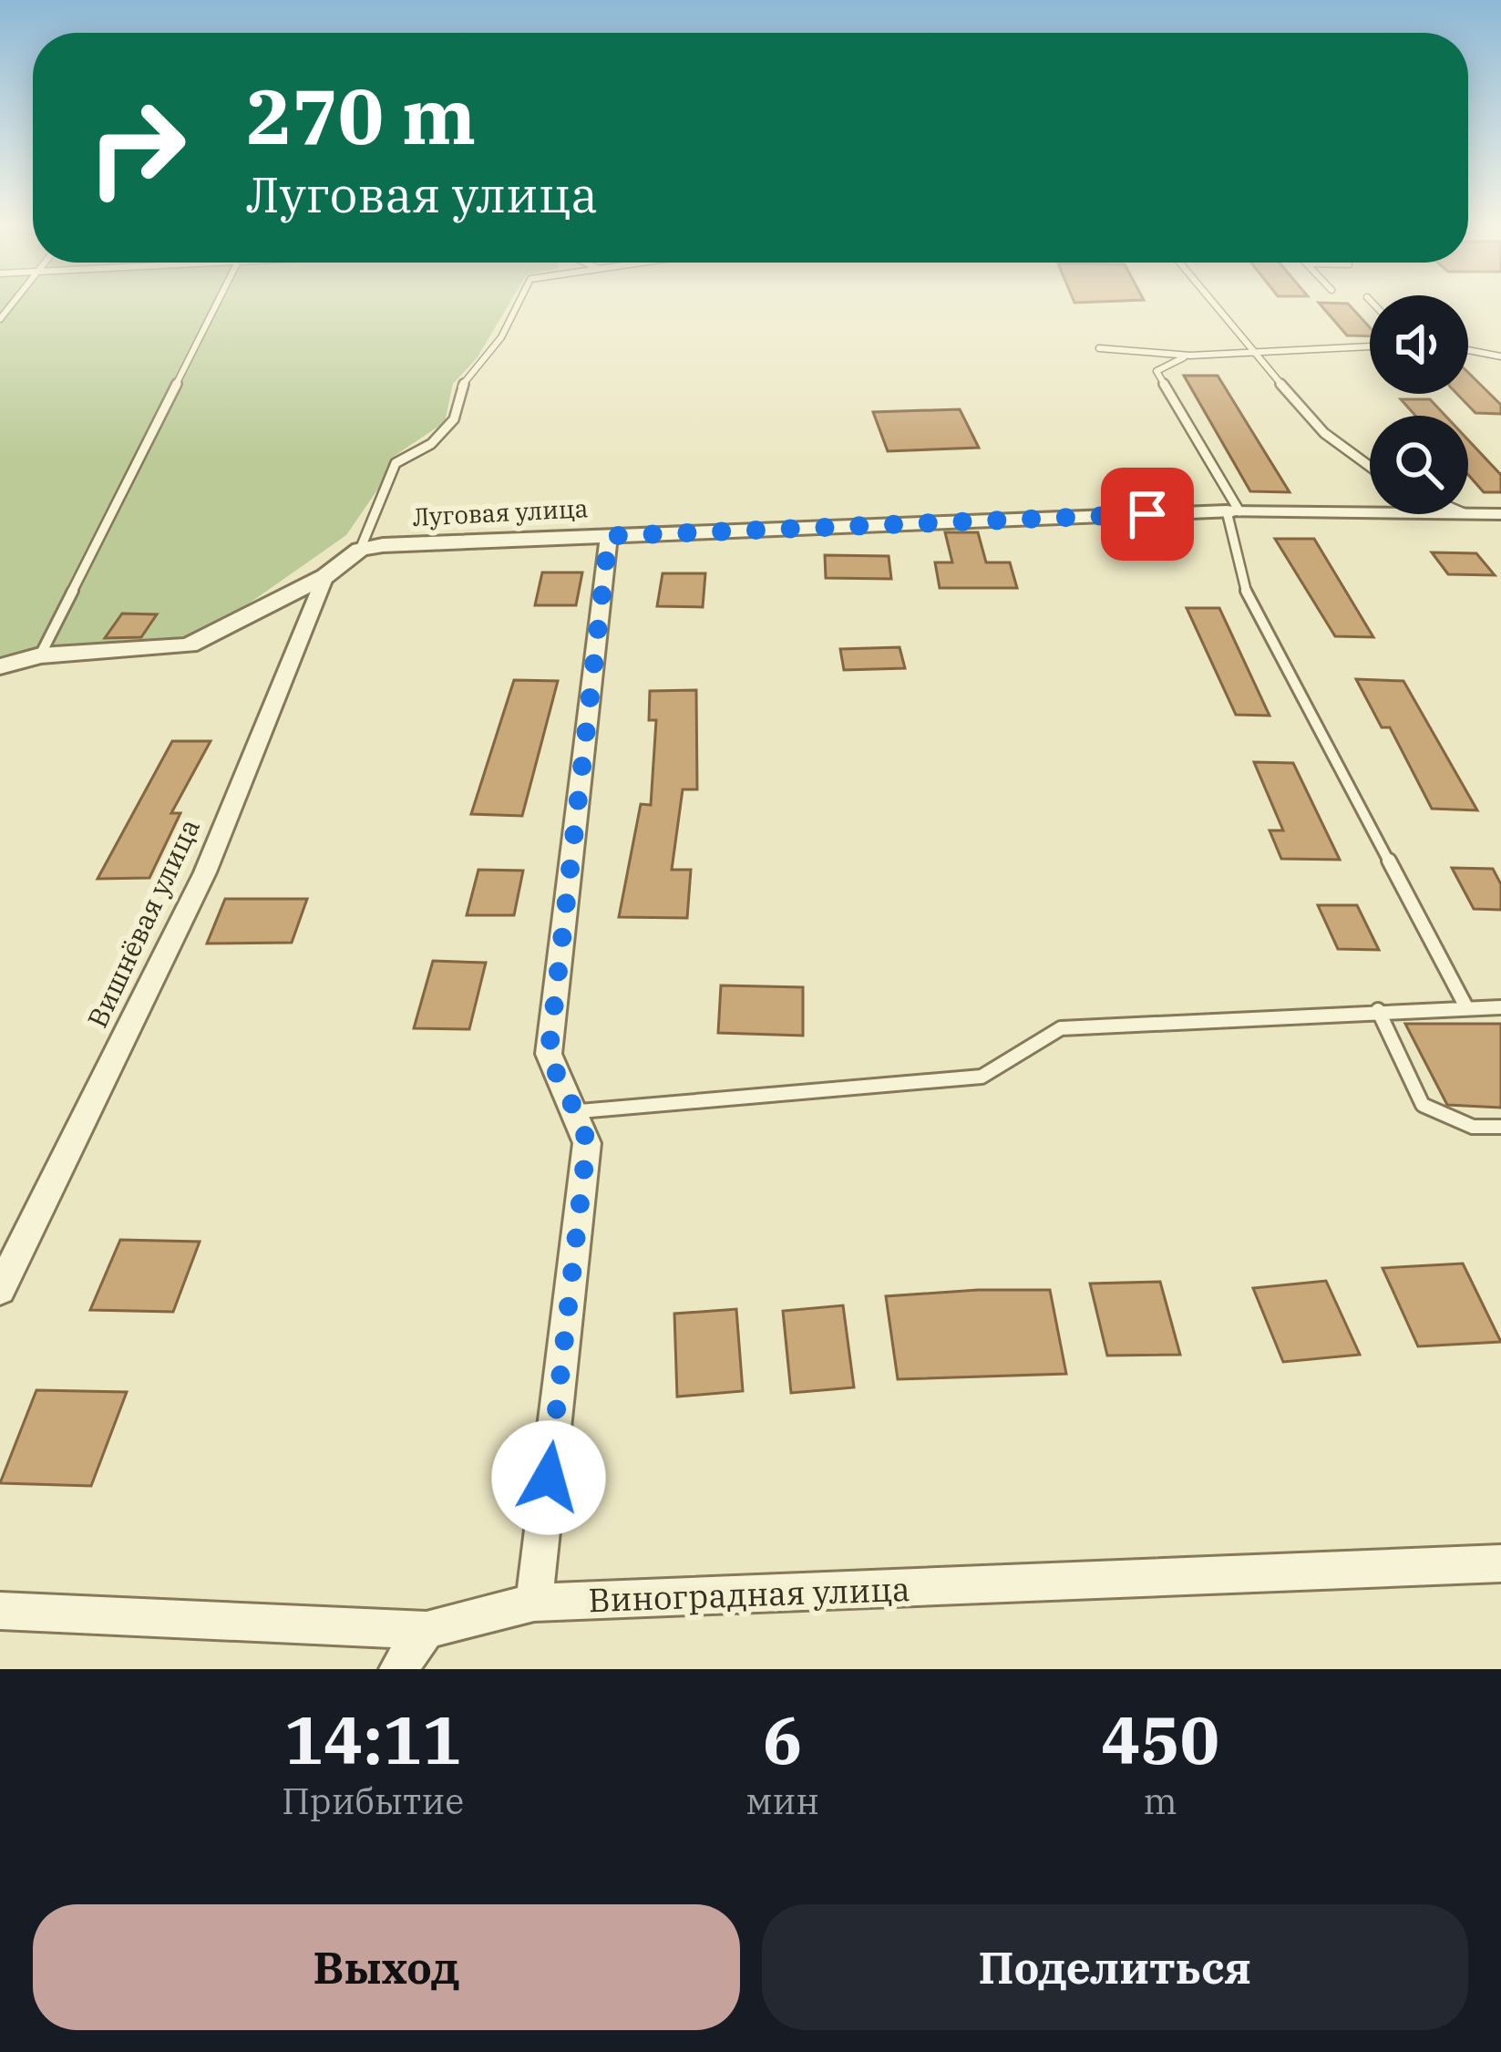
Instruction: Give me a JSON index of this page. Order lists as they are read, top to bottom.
{
  "streets": {
    "street": ["Луговая улица", "Вишнёвая улица", "Виноградная улица"]
  },
  "page": {
    "turn": ["270 m", "Луговая улица"],
    "eta": [
      "14:11",
      "Прибытие",
      "6",
      "мин",
      "450",
      "m"
    ],
    "buttons": ["Выход", "Поделиться"]
  }
}
